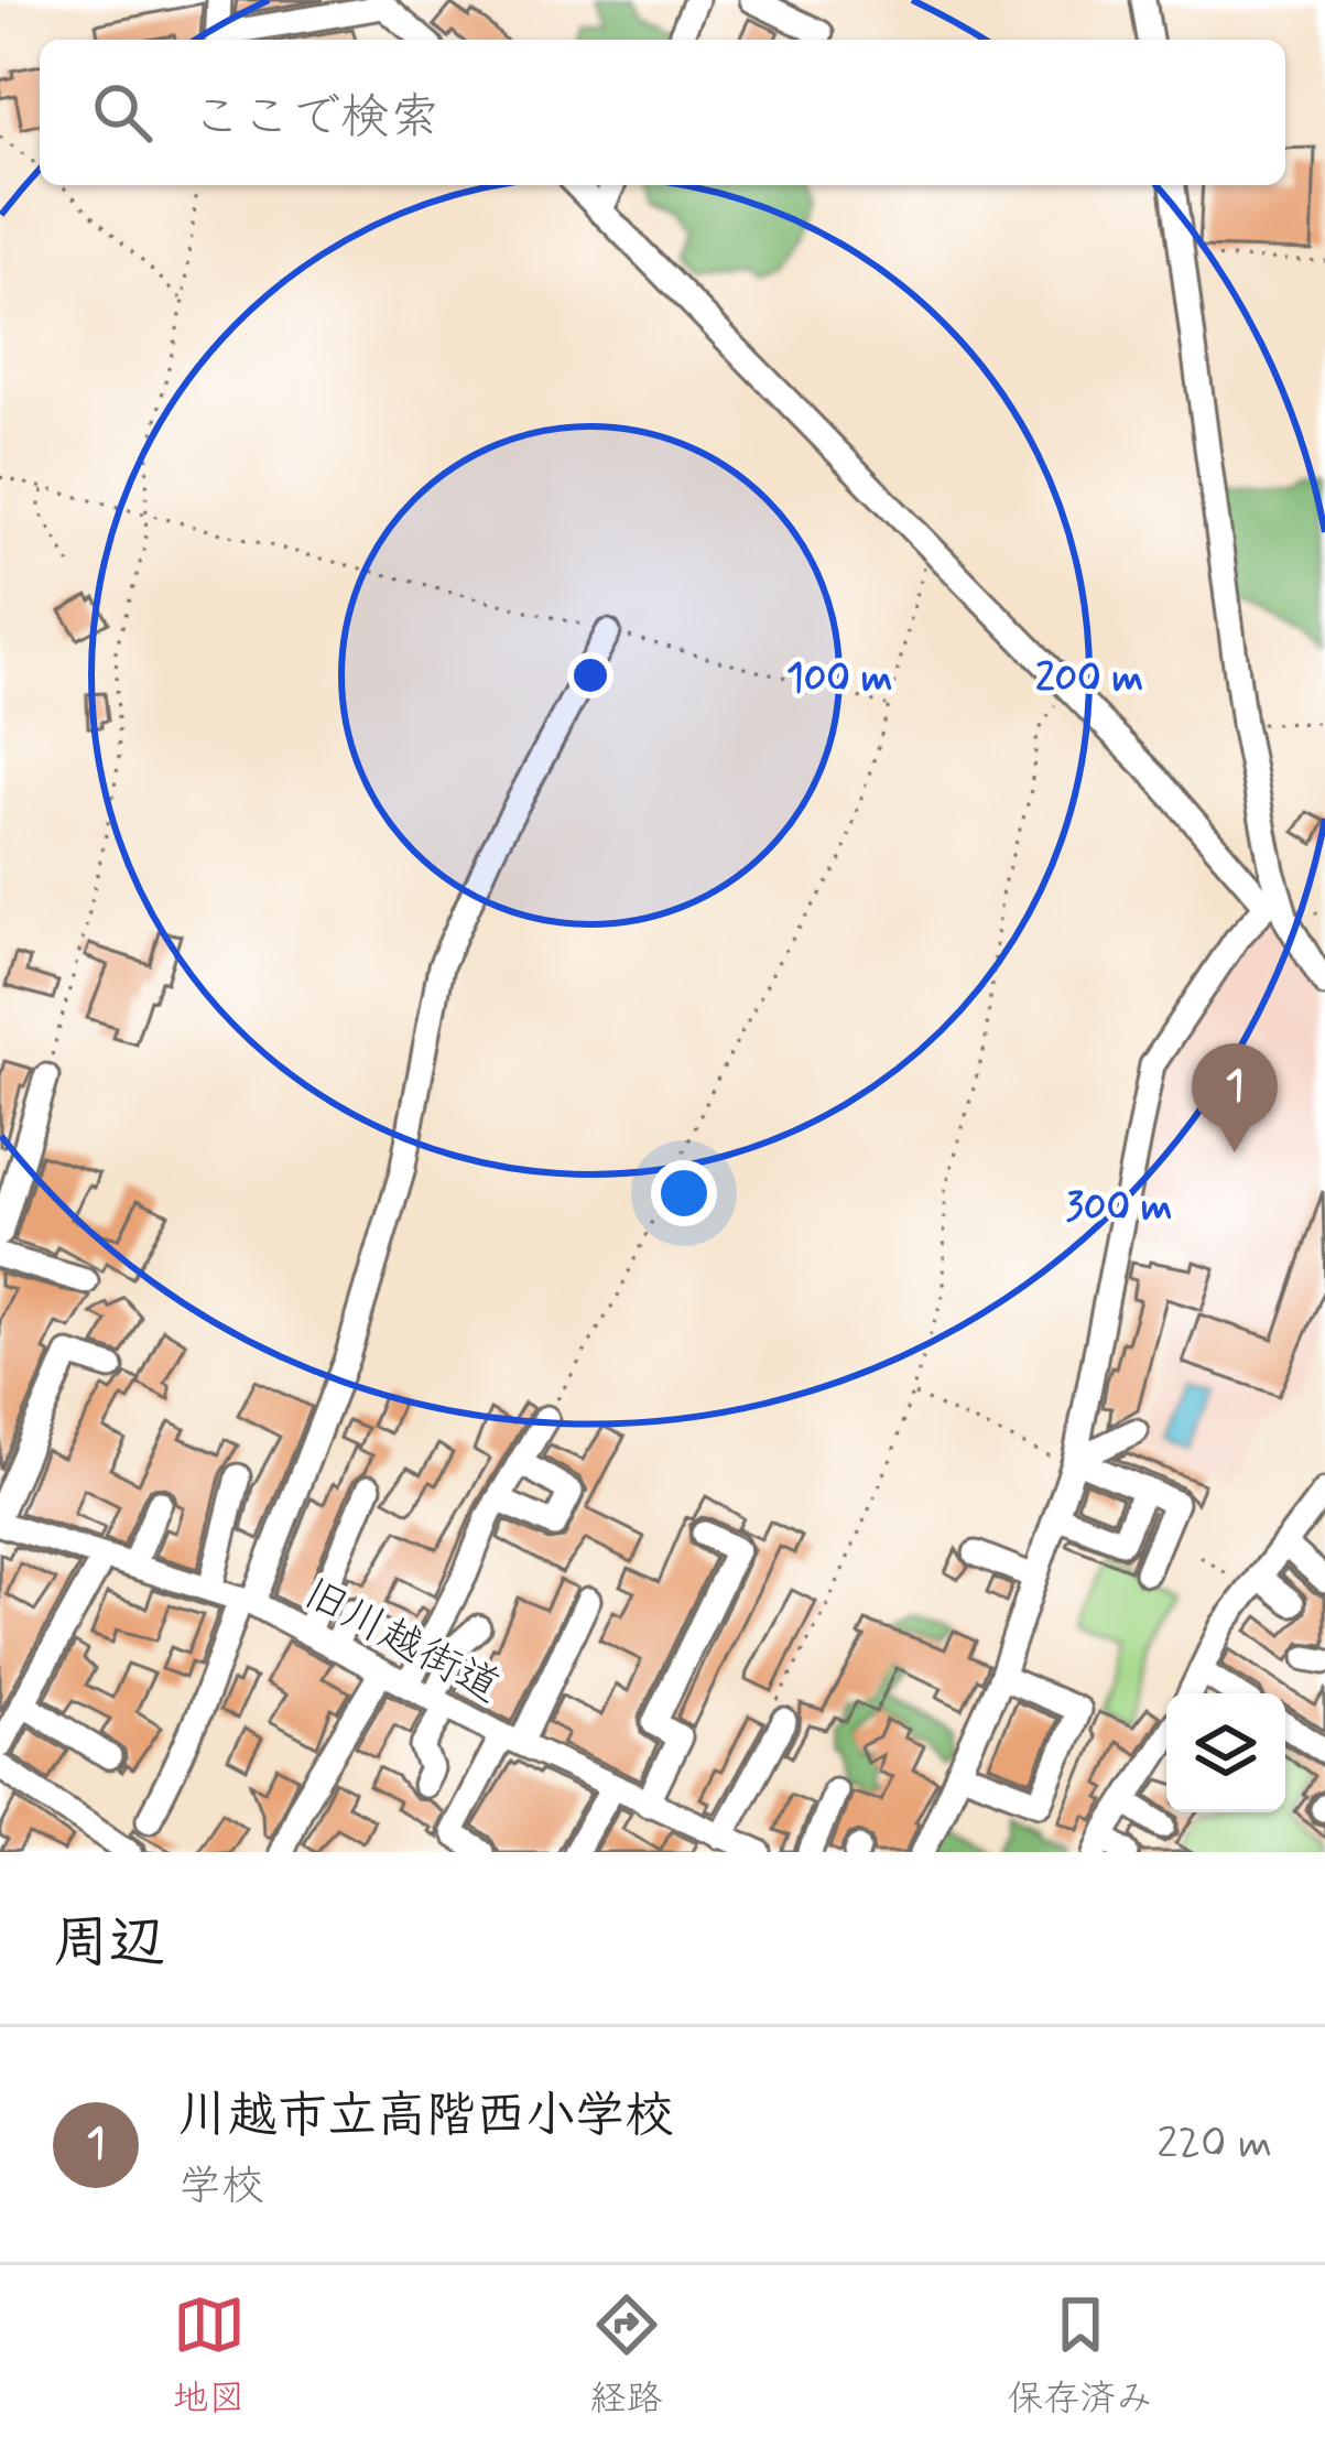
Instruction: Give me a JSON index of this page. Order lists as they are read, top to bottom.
{
  "streets": {
    "street": ["旧川越街道"]
  },
  "page": {
    "search": "ここで検索",
    "pins": "1",
    "heading": "周辺",
    "list": [
      {
        "mark": "1",
        "name": "川越市立高階西小学校",
        "note": "学校",
        "value": "220 m"
      }
    ],
    "nav": ["地図", "経路", "保存済み"]
  },
  "rings": ["100 m", "200 m", "300 m"]
}
